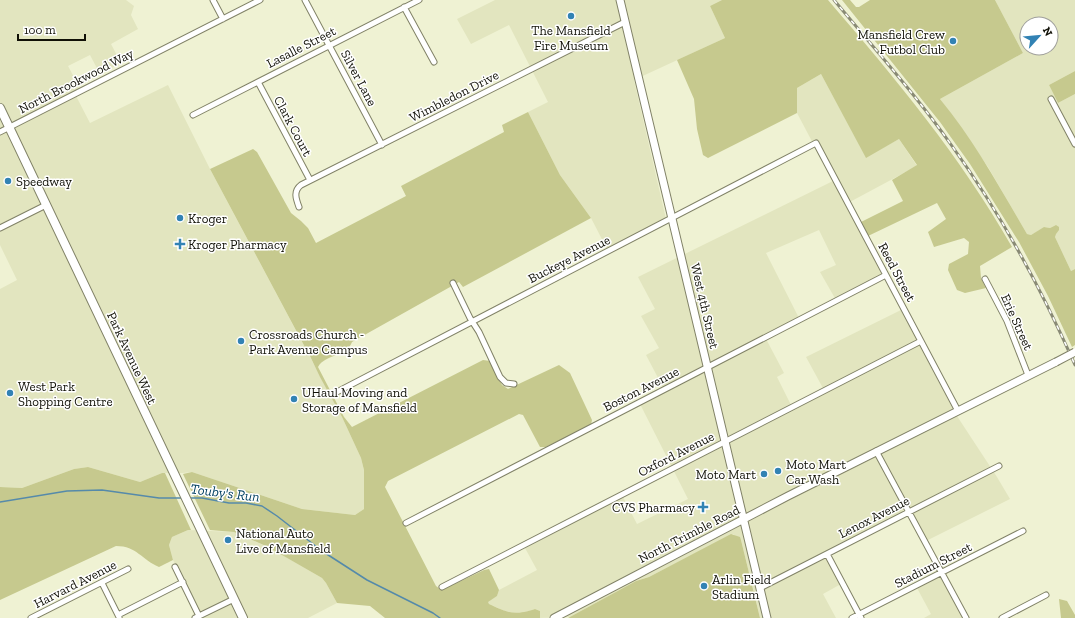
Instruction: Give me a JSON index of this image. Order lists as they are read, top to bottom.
{
  "streets": {
    "main road": ["West 4th Street", "Park Avenue West", "North Trimble Road"],
    "street": [
      "Lasalle Street",
      "Silver Lane",
      "North Brookwood Way",
      "Wimbledon Drive",
      "Clark Court",
      "Buckeye Avenue",
      "Reed Street",
      "Erie Street",
      "Boston Avenue",
      "Oxford Avenue",
      "Lenox Avenue",
      "Stadium Street",
      "Harvard Avenue"
    ]
  },
  "crossings": [
    ["Lasalle Street", "Silver Lane"],
    ["Lasalle Street", "Clark Court"],
    ["Silver Lane", "Wimbledon Drive"],
    ["North Brookwood Way", "Park Avenue West"],
    ["Wimbledon Drive", "Clark Court"],
    ["Wimbledon Drive", "West 4th Street"],
    ["Buckeye Avenue", "Reed Street"],
    ["Buckeye Avenue", "West 4th Street"],
    ["Reed Street", "Boston Avenue"],
    ["Reed Street", "Oxford Avenue"],
    ["Reed Street", "North Trimble Road"],
    ["West 4th Street", "Boston Avenue"],
    ["West 4th Street", "Oxford Avenue"],
    ["West 4th Street", "Lenox Avenue"],
    ["West 4th Street", "North Trimble Road"],
    ["Erie Street", "North Trimble Road"]
  ],
  "water": ["Touby's Run"],
  "places": {
    "other": [
      "The Mansfield Fire Museum",
      "Mansfield Crew Futbol Club",
      "Speedway",
      "Kroger",
      "Crossroads Church - Park Avenue Campus",
      "West Park Shopping Centre",
      "UHaul Moving and Storage of Mansfield",
      "Moto Mart Car Wash",
      "Moto Mart",
      "National Auto Live of Mansfield",
      "Arlin Field Stadium"
    ],
    "health": ["Kroger Pharmacy", "CVS Pharmacy"]
  },
  "scale_bar": "100 m",
  "north": "top right"
}
